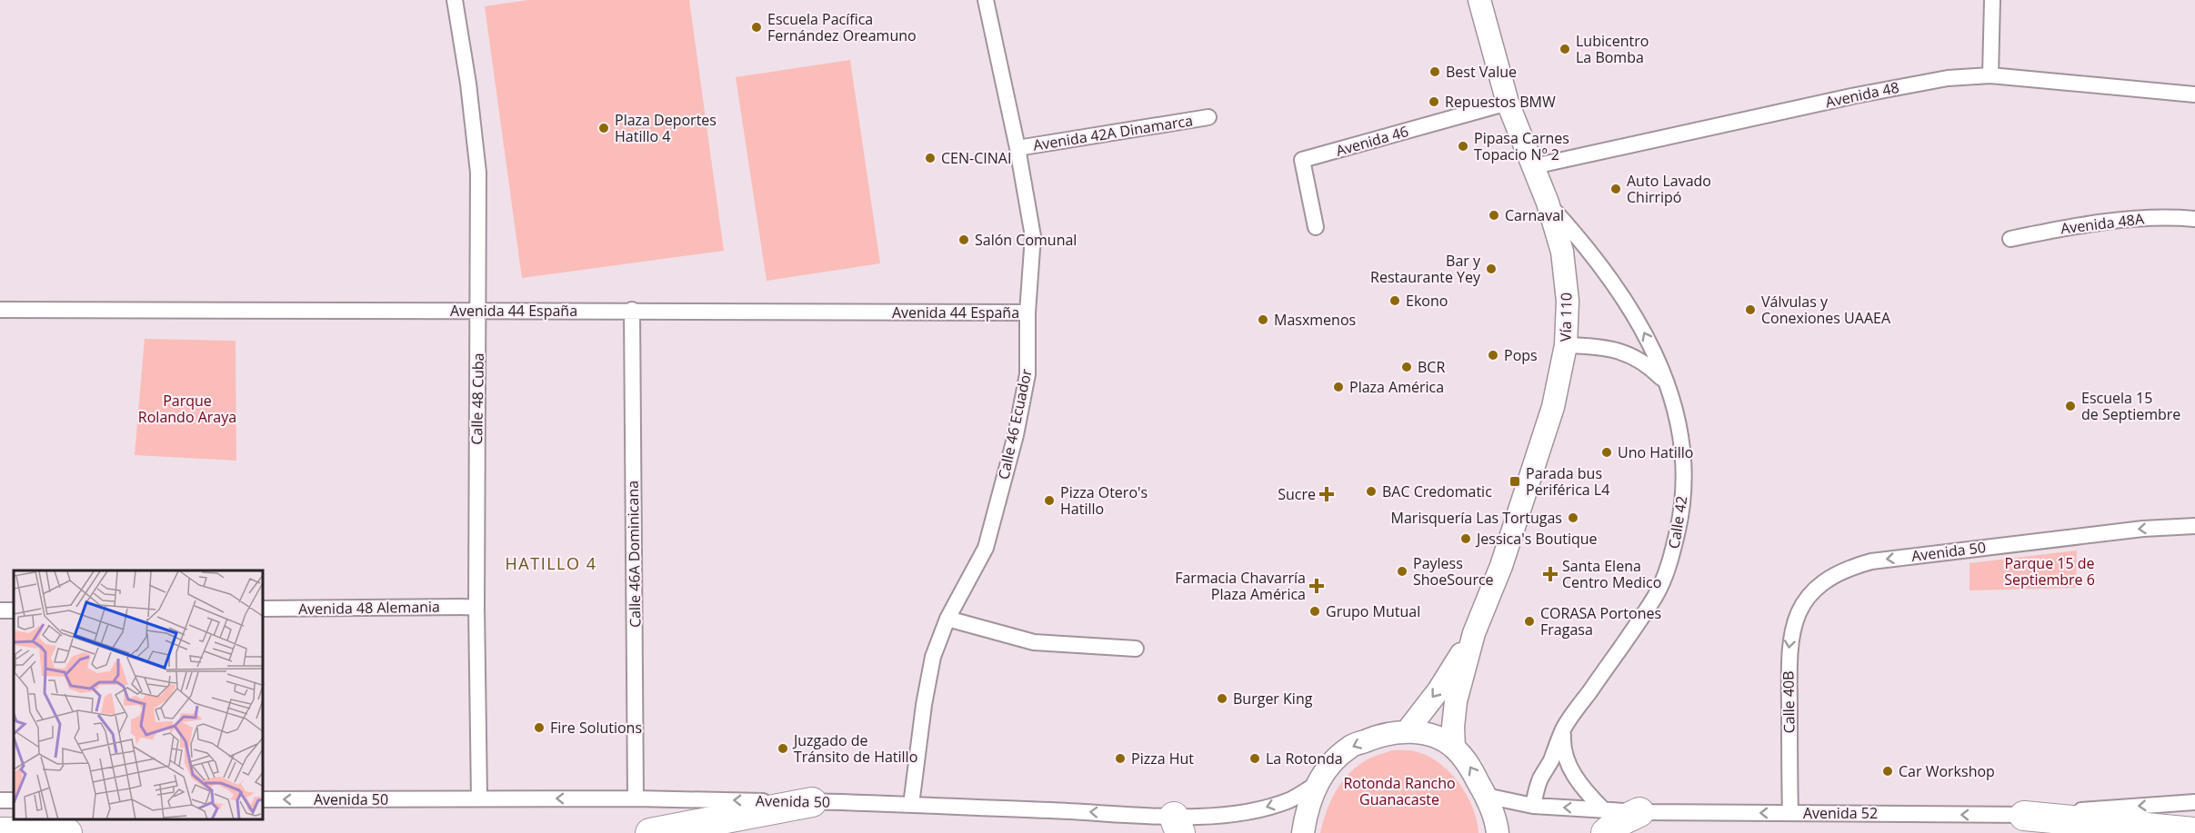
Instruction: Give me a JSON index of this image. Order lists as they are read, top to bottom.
{
  "streets": {
    "main road": ["Vía 110"],
    "street": [
      "Avenida 48",
      "Avenida 42A Dinamarca",
      "Avenida 46",
      "Avenida 48A",
      "Avenida 44 España",
      "Calle 48 Cuba",
      "Calle 46 Ecuador",
      "Calle 42",
      "Avenida 50",
      "Calle 46A Dominicana",
      "Avenida 48 Alemania",
      "Calle 40B",
      "Avenida 52"
    ]
  },
  "crossings": [
    ["Avenida 48", "Vía 110"],
    ["Avenida 42A Dinamarca", "Calle 46 Ecuador"],
    ["Avenida 46", "Vía 110"],
    ["Avenida 44 España", "Calle 48 Cuba"],
    ["Avenida 44 España", "Calle 46 Ecuador"],
    ["Avenida 44 España", "Calle 46A Dominicana"],
    ["Vía 110", "Calle 42"],
    ["Calle 48 Cuba", "Avenida 50"],
    ["Calle 48 Cuba", "Avenida 48 Alemania"],
    ["Calle 46 Ecuador", "Avenida 50"],
    ["Avenida 50", "Calle 46A Dominicana"],
    ["Avenida 50", "Calle 40B"],
    ["Calle 40B", "Avenida 52"]
  ],
  "one_way": ["Avenida 50", "Calle 40B", "Avenida 52"],
  "districts": ["HATILLO 4"],
  "parks": ["Parque Rolando Araya", "Parque 15 de Septiembre 6", "Rotonda Rancho Guanacaste"],
  "places": {
    "other": [
      "Escuela Pacífica Fernández Oreamuno",
      "Lubicentro La Bomba",
      "Best Value",
      "Repuestos BMW",
      "Plaza Deportes Hatillo 4",
      "Pipasa Carnes Topacio Nº 2",
      "CEN-CINAI",
      "Auto Lavado Chirripó",
      "Carnaval",
      "Salón Comunal",
      "Bar y Restaurante Yey",
      "Ekono",
      "Válvulas y Conexiones UAAEA",
      "Masxmenos",
      "Pops",
      "BCR",
      "Plaza América",
      "Escuela 15 de Septiembre",
      "Uno Hatillo",
      "BAC Credomatic",
      "Pizza Otero's Hatillo",
      "Marisquería Las Tortugas",
      "Jessica's Boutique",
      "Payless ShoeSource",
      "Grupo Mutual",
      "CORASA Portones Fragasa",
      "Burger King",
      "Fire Solutions",
      "Juzgado de Tránsito de Hatillo",
      "Pizza Hut",
      "La Rotonda",
      "Car Workshop"
    ],
    "transit": ["Parada bus Periférica L4"],
    "health": ["Sucre", "Santa Elena Centro Medico", "Farmacia Chavarría Plaza América"]
  }
}
